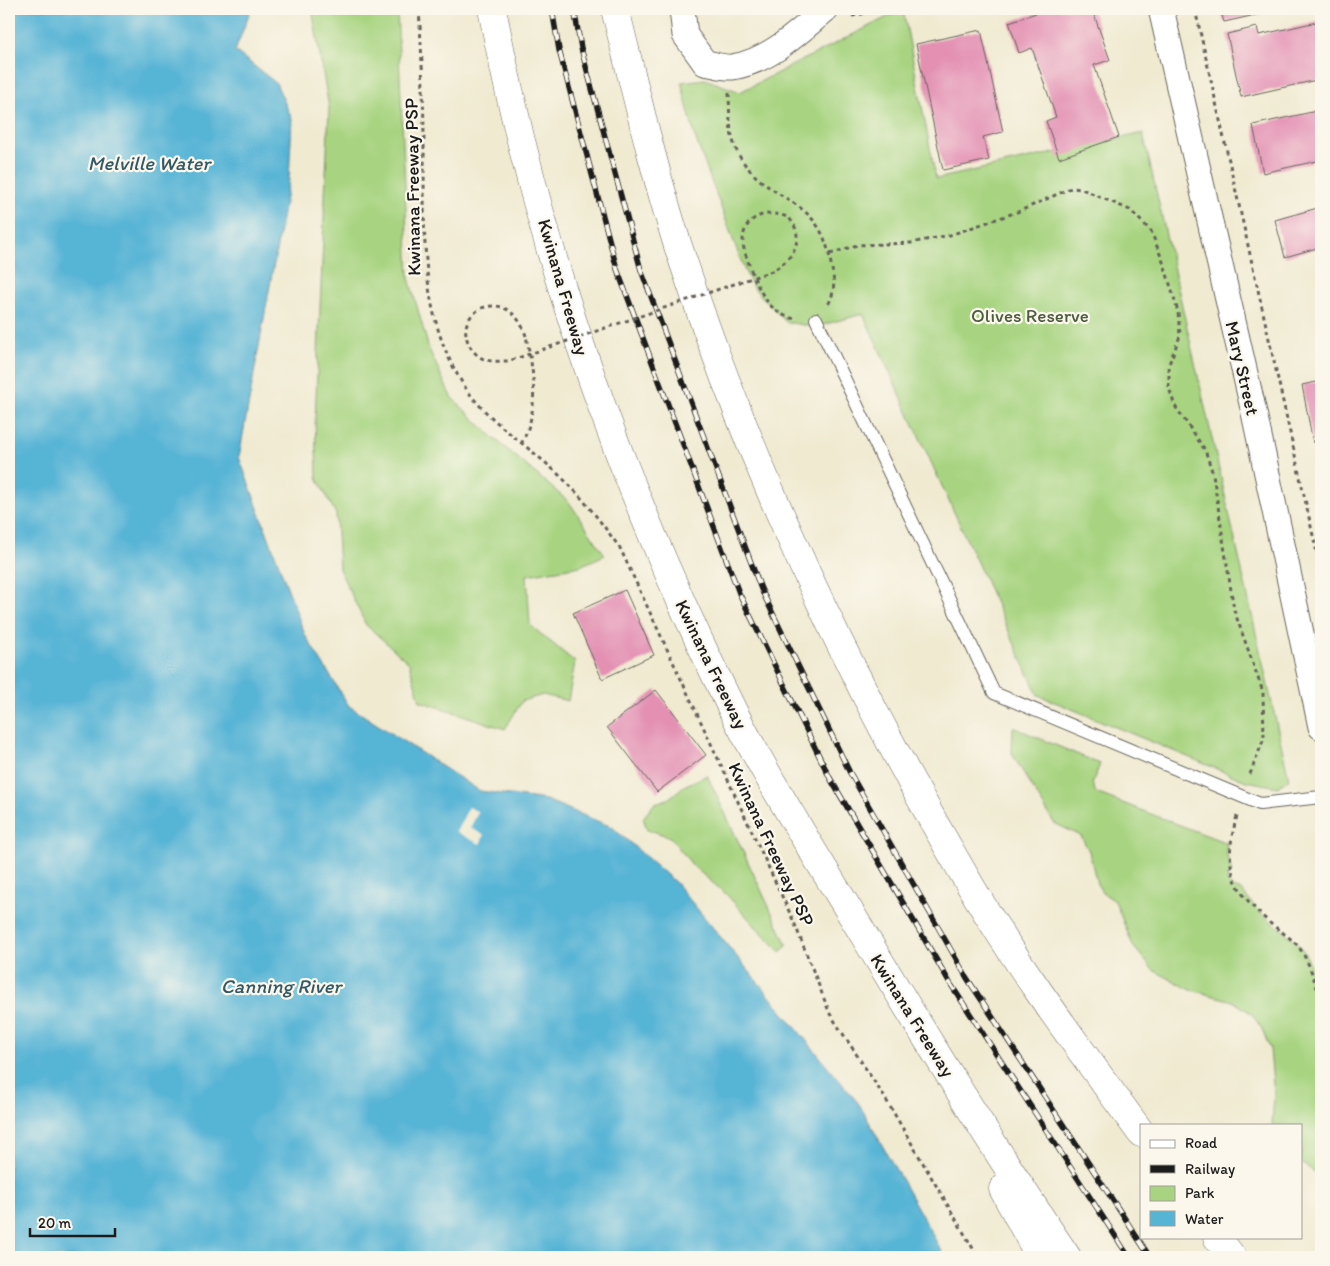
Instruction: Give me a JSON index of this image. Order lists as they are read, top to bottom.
{
  "streets": {
    "highway": ["Kwinana Freeway"],
    "street": ["Mary Street"],
    "path": ["Kwinana Freeway PSP"]
  },
  "water": ["Melville Water", "Canning River"],
  "parks": ["Olives Reserve"],
  "legend": [
    "Road",
    "Railway",
    "Park",
    "Water"
  ],
  "scale_bar": "20 m"
}
